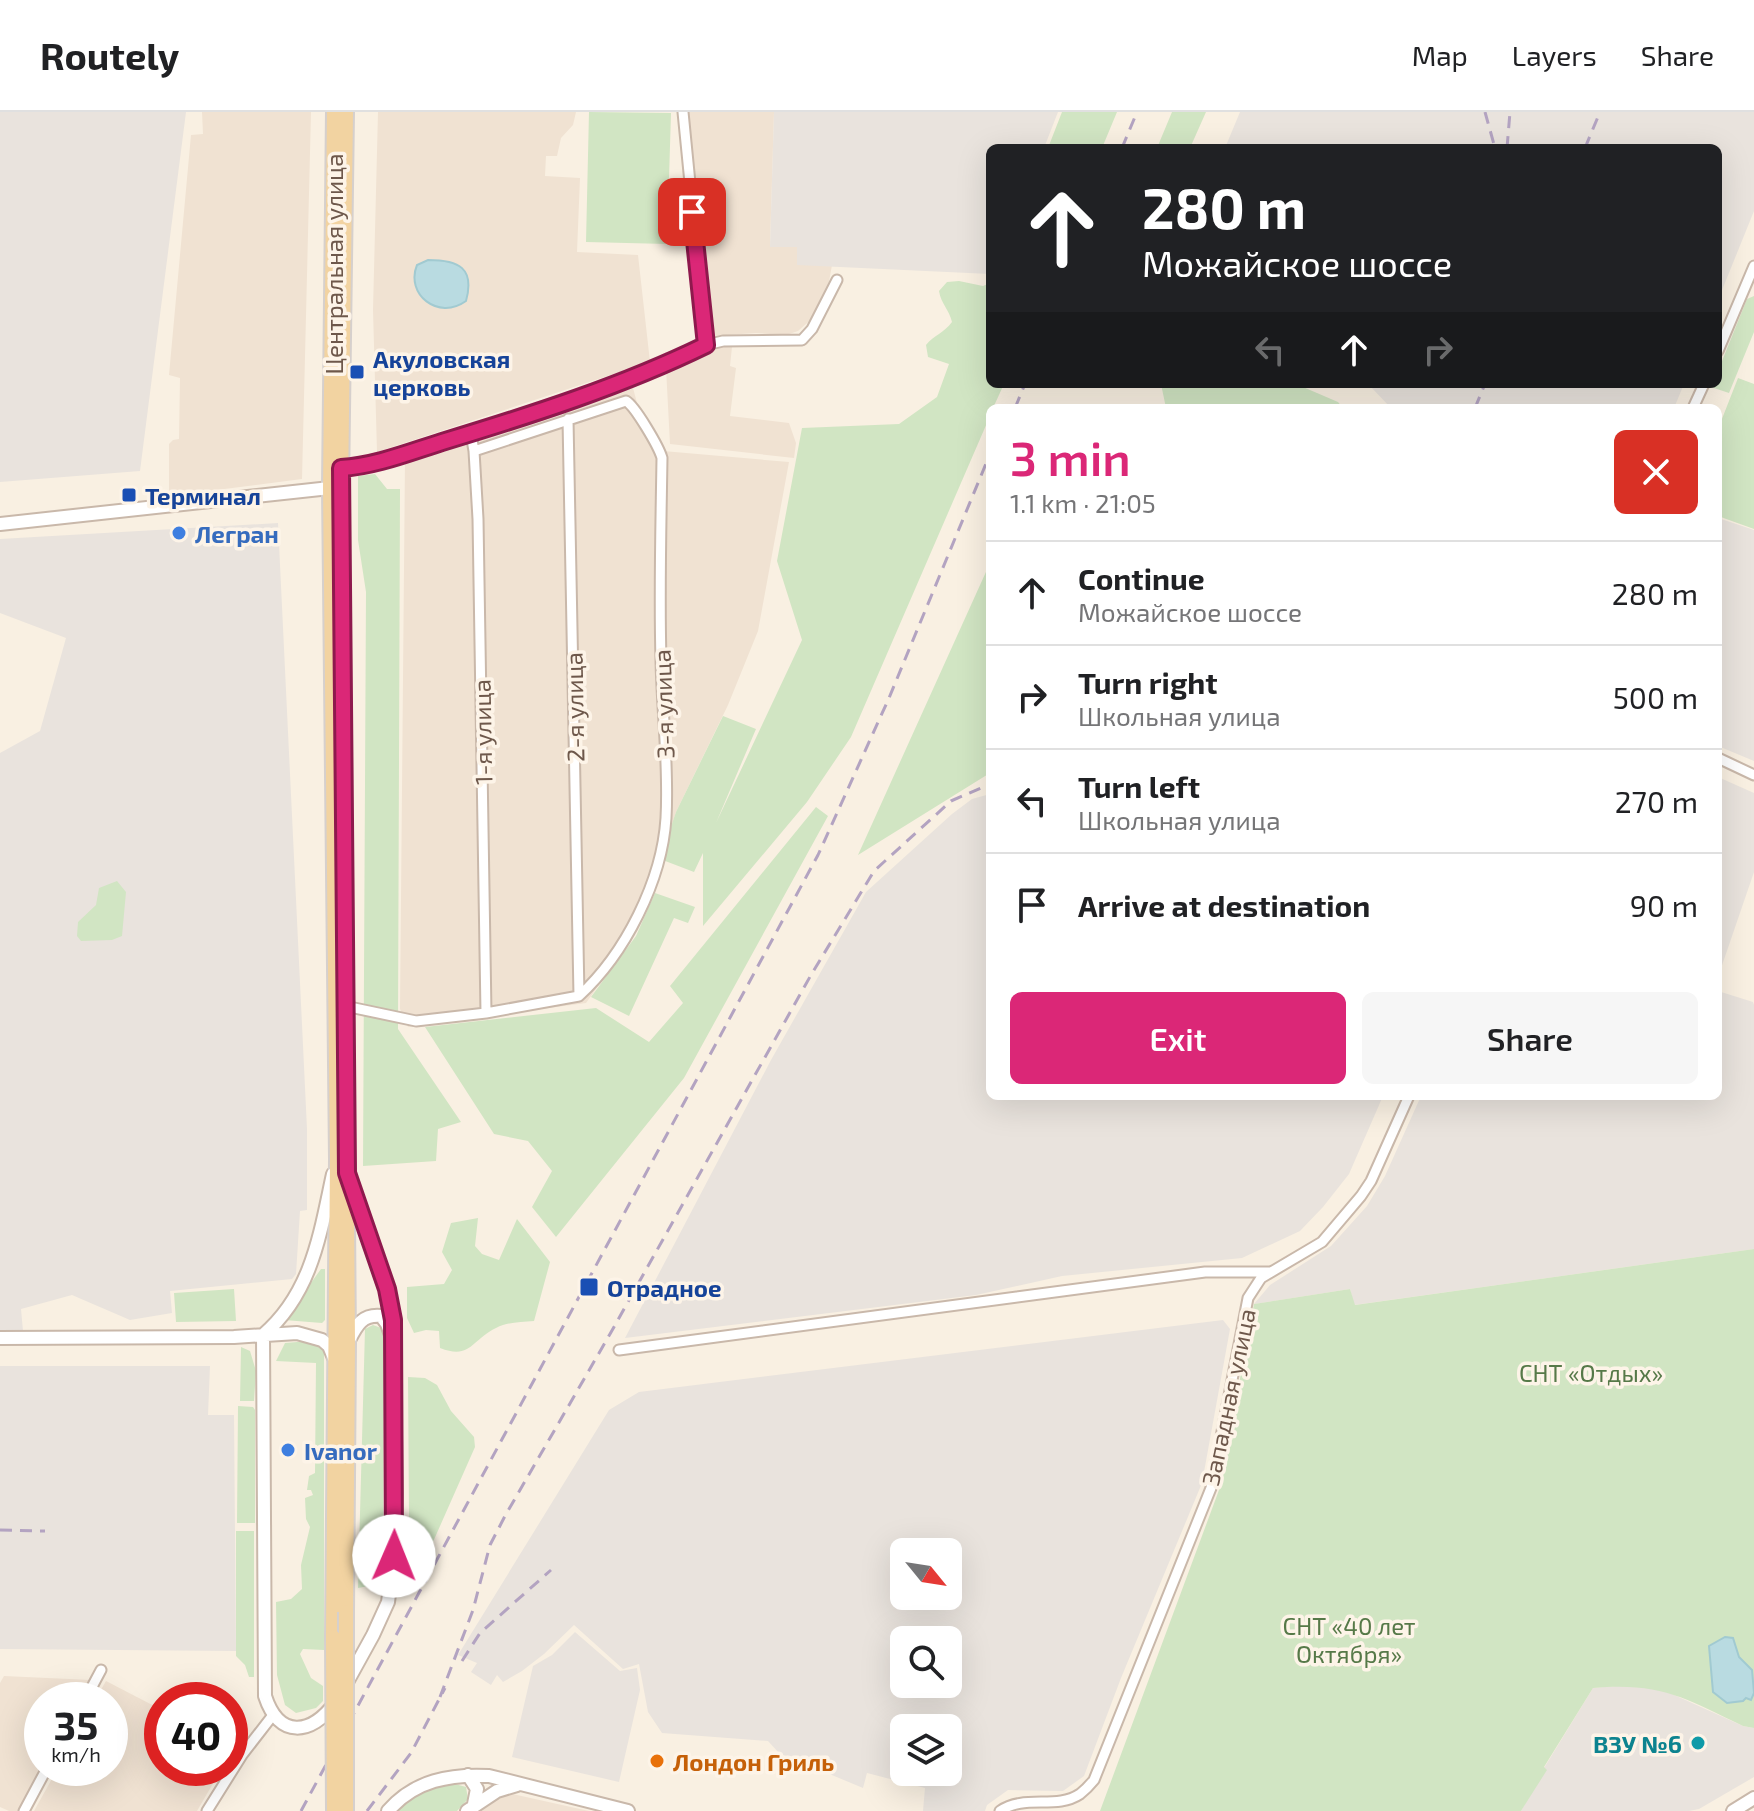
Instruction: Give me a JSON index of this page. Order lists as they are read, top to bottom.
{
  "streets": {
    "main road": ["Центральная улица"],
    "street": [
      "3-я улица",
      "2-я улица",
      "1-я улица",
      "Западная улица"
    ]
  },
  "crossings": [
    ["3-я улица", "2-я улица"]
  ],
  "parks": ["СНТ «Отдых»", "СНТ «40 лет Октября»"],
  "places": {
    "transit": ["Акуловская церковь", "Терминал", "Отрадное"],
    "other": [
      "Легран",
      "Ivanor",
      "ВЗУ №6",
      "Лондон Гриль"
    ]
  },
  "north": "bottom right",
  "page": {
    "header": "Routely",
    "nav": ["Map", "Layers", "Share"],
    "turn": ["280 m", "Можайское шоссе"],
    "heading": ["3 min", "1.1 km · 21:05"],
    "list": [
      {
        "name": "Continue",
        "note": "Можайское шоссе",
        "value": "280 m"
      },
      {
        "name": "Turn right",
        "note": "Школьная улица",
        "value": "500 m"
      },
      {
        "name": "Turn left",
        "note": "Школьная улица",
        "value": "270 m"
      },
      {
        "name": "Arrive at destination",
        "value": "90 m"
      }
    ],
    "buttons": ["Exit", "Share"],
    "speed": "35 km/h",
    "limit": "40"
  }
}
